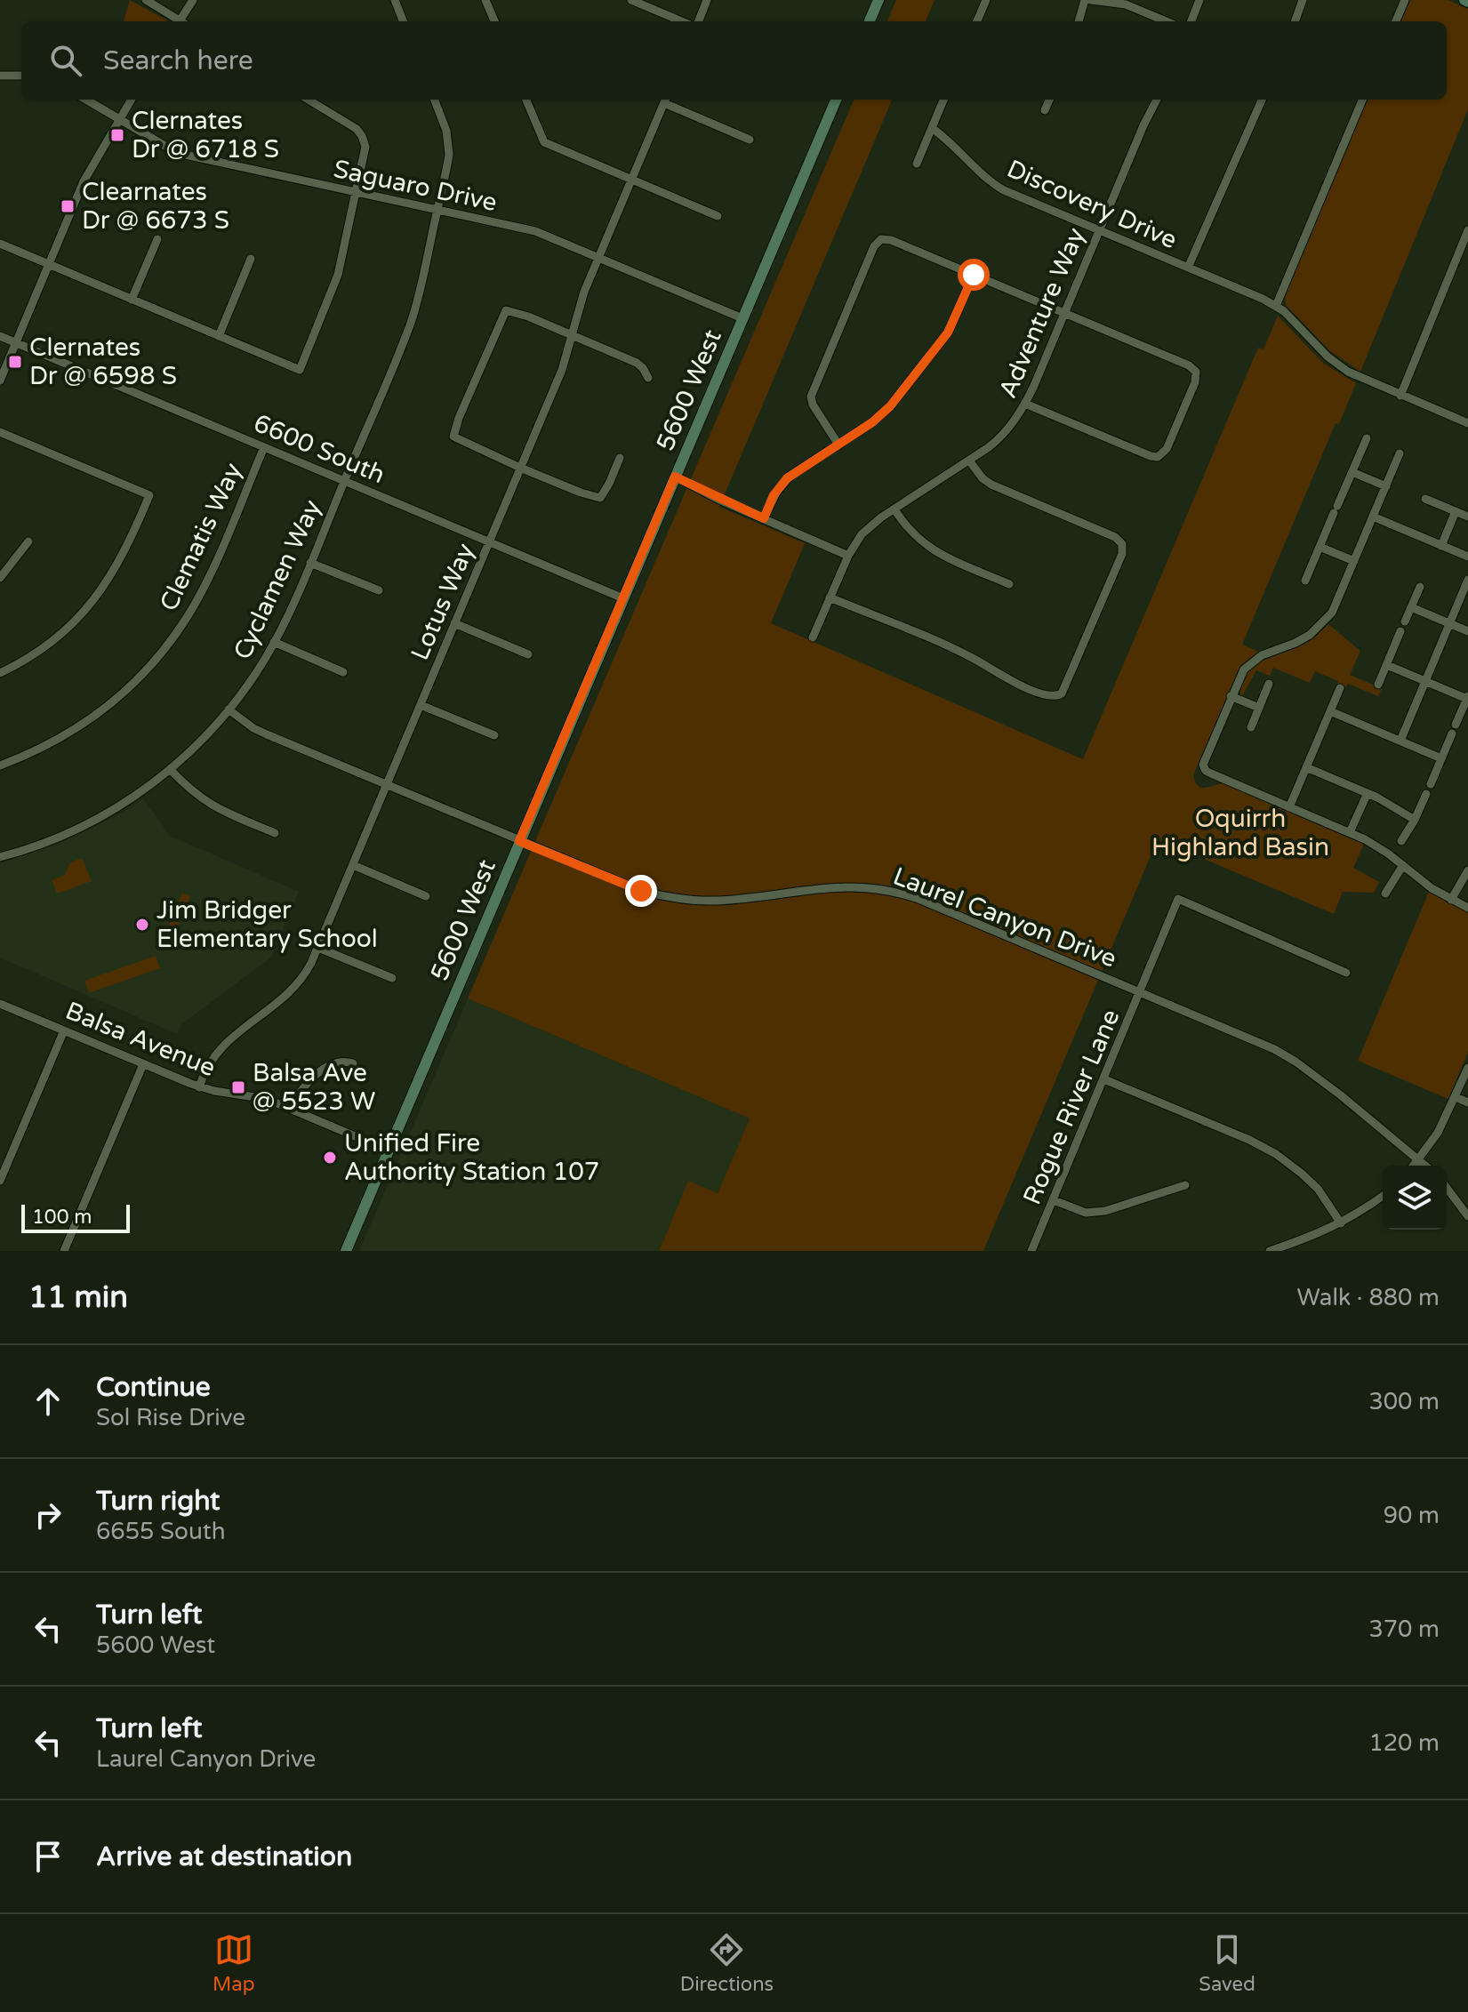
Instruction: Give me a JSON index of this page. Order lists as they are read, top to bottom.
{
  "streets": {
    "main road": ["5600 West"],
    "street": [
      "Saguaro Drive",
      "Discovery Drive",
      "Adventure Way",
      "6600 South",
      "Clematis Way",
      "Cyclamen Way",
      "Lotus Way",
      "Laurel Canyon Drive",
      "Balsa Avenue",
      "Rogue River Lane"
    ]
  },
  "crossings": [
    ["Saguaro Drive", "5600 West"],
    ["Saguaro Drive", "Cyclamen Way"],
    ["Saguaro Drive", "Lotus Way"],
    ["Discovery Drive", "Adventure Way"],
    ["5600 West", "6600 South"],
    ["5600 West", "Laurel Canyon Drive"],
    ["5600 West", "Balsa Avenue"],
    ["6600 South", "Clematis Way"],
    ["6600 South", "Cyclamen Way"],
    ["6600 South", "Lotus Way"],
    ["Cyclamen Way", "Laurel Canyon Drive"],
    ["Lotus Way", "Laurel Canyon Drive"],
    ["Lotus Way", "Balsa Avenue"],
    ["Laurel Canyon Drive", "Rogue River Lane"]
  ],
  "parks": ["Oquirrh Highland Basin"],
  "places": {
    "transit": [
      "Clernates Dr @ 6718 S",
      "Clearnates Dr @ 6673 S",
      "Clernates Dr @ 6598 S",
      "Balsa Ave @ 5523 W"
    ],
    "other": ["Jim Bridger Elementary School", "Unified Fire Authority Station 107"]
  },
  "scale_bar": "100 m",
  "page": {
    "search": "Search here",
    "scale": "100 m",
    "heading": ["11 min", "Walk · 880 m"],
    "list": [
      ["Continue", "Sol Rise Drive", "300 m"],
      ["Turn right", "6655 South", "90 m"],
      ["Turn left", "5600 West", "370 m"],
      ["Turn left", "Laurel Canyon Drive", "120 m"],
      "Arrive at destination"
    ],
    "nav": ["Map", "Directions", "Saved"]
  }
}
